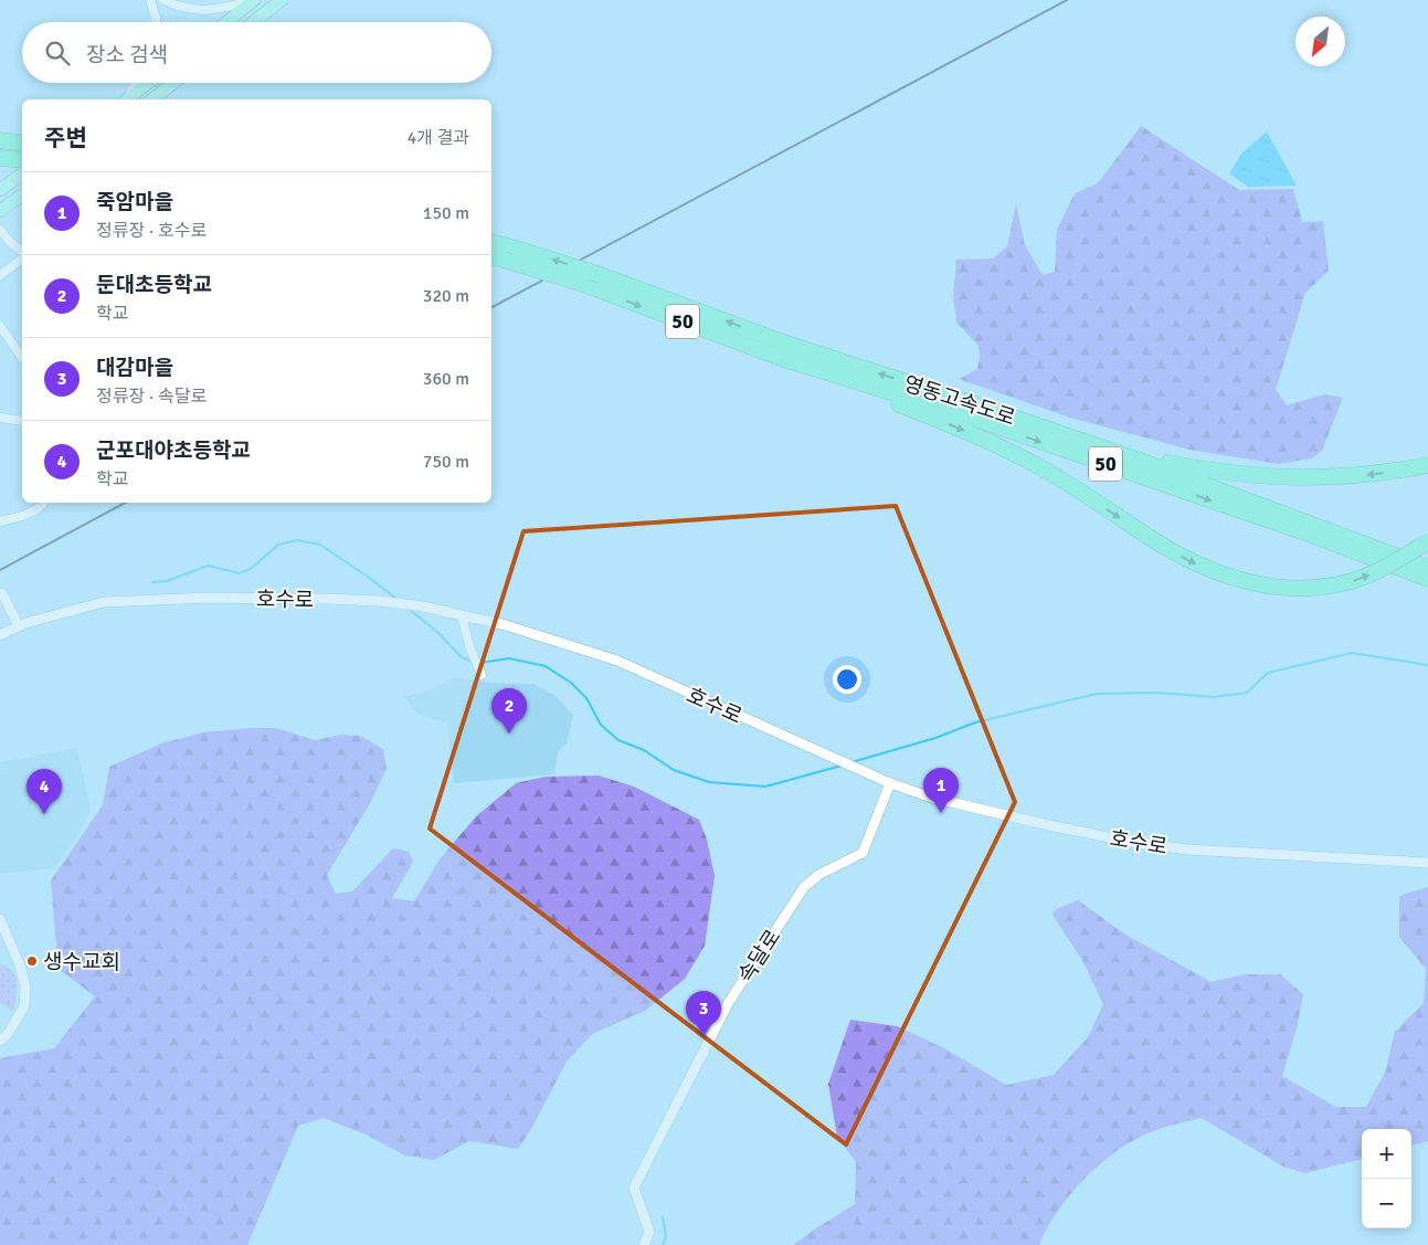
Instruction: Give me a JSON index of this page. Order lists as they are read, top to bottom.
{
  "streets": {
    "highway": ["50", "영동고속도로"],
    "street": ["호수로", "속달로"]
  },
  "crossings": [
    ["호수로", "속달로"]
  ],
  "places": ["생수교회"],
  "north": "bottom left",
  "page": {
    "search": "장소 검색",
    "heading": ["주변", "4개 결과"],
    "list": [
      {
        "mark": "1",
        "name": "죽암마을",
        "note": "정류장 · 호수로",
        "value": "150 m"
      },
      {
        "mark": "2",
        "name": "둔대초등학교",
        "note": "학교",
        "value": "320 m"
      },
      {
        "mark": "3",
        "name": "대감마을",
        "note": "정류장 · 속달로",
        "value": "360 m"
      },
      {
        "mark": "4",
        "name": "군포대야초등학교",
        "note": "학교",
        "value": "750 m"
      }
    ],
    "pins": [
      "2",
      "1",
      "4",
      "3"
    ],
    "map_buttons": ["+", "−"]
  }
}
